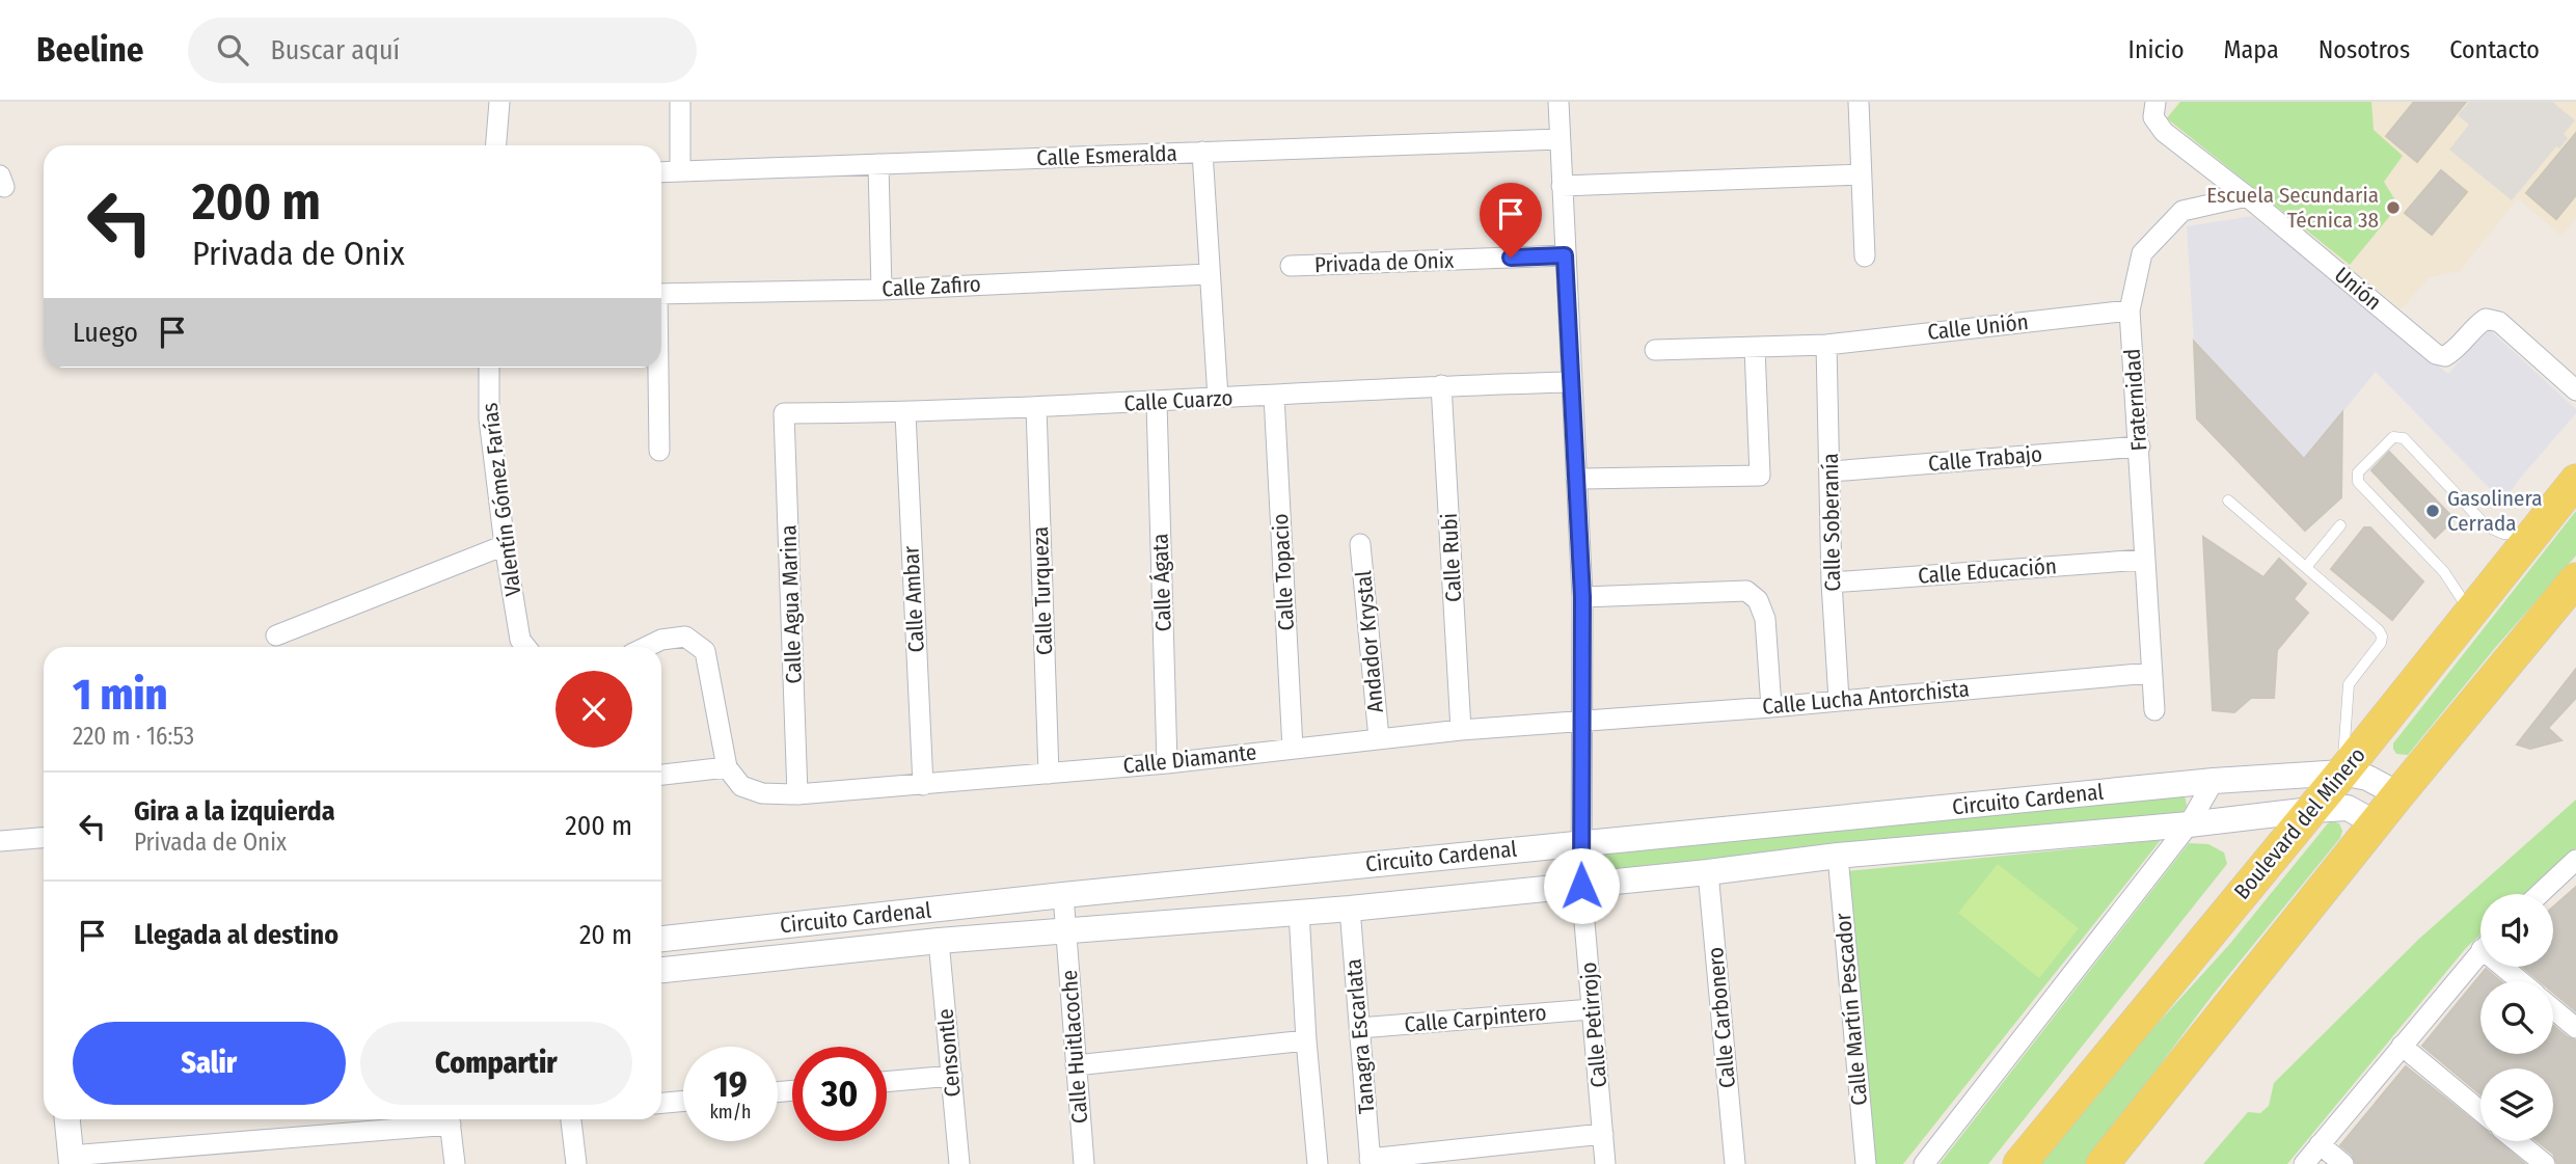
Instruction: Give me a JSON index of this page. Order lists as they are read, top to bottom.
{
  "streets": {
    "main road": ["Boulevard del Minero"],
    "street": [
      "Calle Esmeralda",
      "Privada de Onix",
      "Calle Zafiro",
      "Unión",
      "Calle Unión",
      "Fraternidad",
      "Calle Cuarzo",
      "Calle Trabajo",
      "Valentín Gómez Farías",
      "Calle Soberanía",
      "Calle Rubi",
      "Calle Educación",
      "Calle Topacio",
      "Calle Ágata",
      "Calle Turqueza",
      "Calle Ambar",
      "Calle Agua Marina",
      "Andador Krystal",
      "Calle Lucha Antorchista",
      "Calle Diamante",
      "Circuito Cardenal",
      "Calle Martín Pescador",
      "Calle Carbonero",
      "Calle Carpintero",
      "Calle Petirrojo",
      "Tanagra Escarlata",
      "Calle Huitlacoche",
      "Censontle"
    ]
  },
  "crossings": [
    ["Calle Esmeralda", "Calle Petirrojo"],
    ["Privada de Onix", "Calle Petirrojo"],
    ["Unión", "Fraternidad"],
    ["Calle Unión", "Fraternidad"],
    ["Calle Unión", "Calle Soberanía"],
    ["Fraternidad", "Calle Trabajo"],
    ["Fraternidad", "Calle Educación"],
    ["Fraternidad", "Calle Lucha Antorchista"],
    ["Calle Cuarzo", "Calle Rubi"],
    ["Calle Cuarzo", "Calle Topacio"],
    ["Calle Cuarzo", "Calle Ágata"],
    ["Calle Cuarzo", "Calle Turqueza"],
    ["Calle Cuarzo", "Calle Ambar"],
    ["Calle Cuarzo", "Calle Agua Marina"],
    ["Calle Cuarzo", "Calle Petirrojo"],
    ["Calle Trabajo", "Calle Soberanía"],
    ["Calle Soberanía", "Calle Educación"],
    ["Calle Soberanía", "Calle Lucha Antorchista"],
    ["Calle Rubi", "Calle Diamante"],
    ["Calle Topacio", "Calle Diamante"],
    ["Calle Ágata", "Calle Diamante"],
    ["Calle Turqueza", "Calle Diamante"],
    ["Calle Ambar", "Calle Diamante"],
    ["Calle Agua Marina", "Calle Diamante"],
    ["Andador Krystal", "Calle Diamante"],
    ["Calle Lucha Antorchista", "Calle Diamante"],
    ["Calle Lucha Antorchista", "Calle Petirrojo"],
    ["Calle Diamante", "Calle Petirrojo"],
    ["Circuito Cardenal", "Boulevard del Minero"],
    ["Circuito Cardenal", "Calle Martín Pescador"],
    ["Circuito Cardenal", "Calle Carbonero"],
    ["Circuito Cardenal", "Calle Petirrojo"],
    ["Circuito Cardenal", "Tanagra Escarlata"],
    ["Circuito Cardenal", "Calle Huitlacoche"],
    ["Circuito Cardenal", "Censontle"],
    ["Calle Carpintero", "Calle Petirrojo"],
    ["Calle Carpintero", "Tanagra Escarlata"]
  ],
  "places": ["Escuela Secundaria Técnica 38", "Gasolinera Cerrada"],
  "page": {
    "header": "Beeline",
    "search": "Buscar aquí",
    "nav": [
      "Inicio",
      "Mapa",
      "Nosotros",
      "Contacto"
    ],
    "turn": ["200 m", "Privada de Onix"],
    "then": "Luego",
    "heading": ["1 min", "220 m · 16:53"],
    "list": [
      {
        "name": "Gira a la izquierda",
        "note": "Privada de Onix",
        "value": "200 m"
      },
      {
        "name": "Llegada al destino",
        "value": "20 m"
      }
    ],
    "buttons": ["Salir", "Compartir"],
    "speed": "19 km/h",
    "limit": "30"
  }
}
